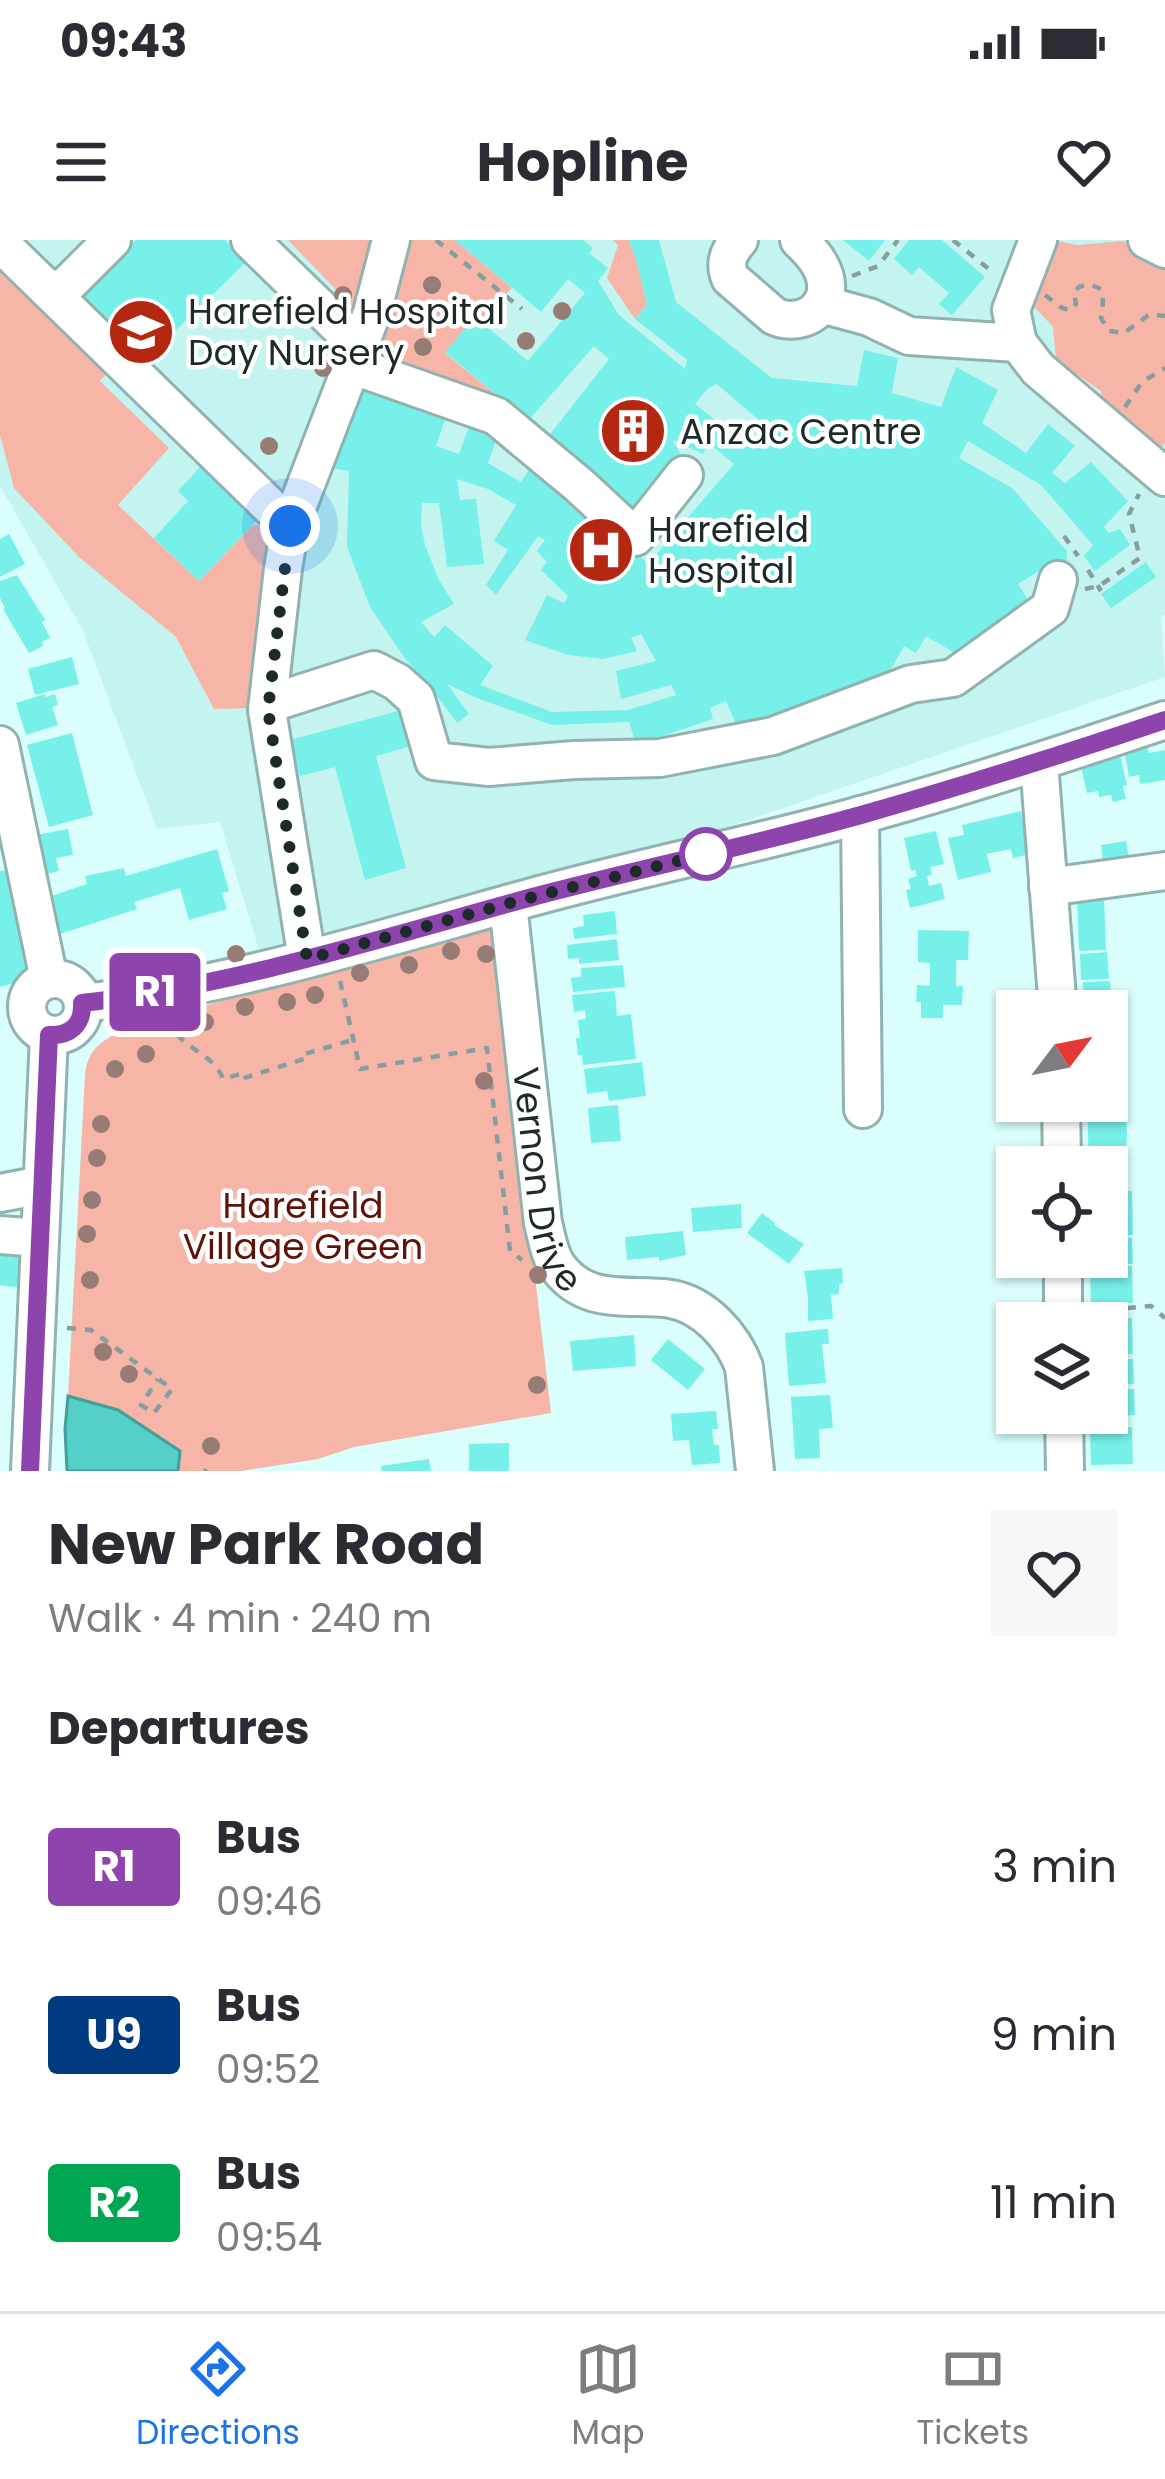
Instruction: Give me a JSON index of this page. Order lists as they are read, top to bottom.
{
  "streets": {
    "street": ["Vernon Drive"]
  },
  "parks": ["Harefield Village Green"],
  "places": {
    "school or university": ["Harefield Hospital Day Nursery"],
    "building": ["Anzac Centre"],
    "hospital": ["Harefield Hospital"]
  },
  "lines": ["bus line R1"],
  "north": "top right",
  "page": {
    "status": "09:43",
    "header": "Hopline",
    "on_map": "R1",
    "heading": [
      ["New Park Road", "Walk · 4 min · 240 m"],
      "Departures"
    ],
    "list": [
      {
        "mark": "R1",
        "name": "Bus",
        "note": "09:46",
        "value": "3 min"
      },
      {
        "mark": "U9",
        "name": "Bus",
        "note": "09:52",
        "value": "9 min"
      },
      {
        "mark": "R2",
        "name": "Bus",
        "note": "09:54",
        "value": "11 min"
      }
    ],
    "tabs": ["Directions", "Map", "Tickets"]
  }
}
